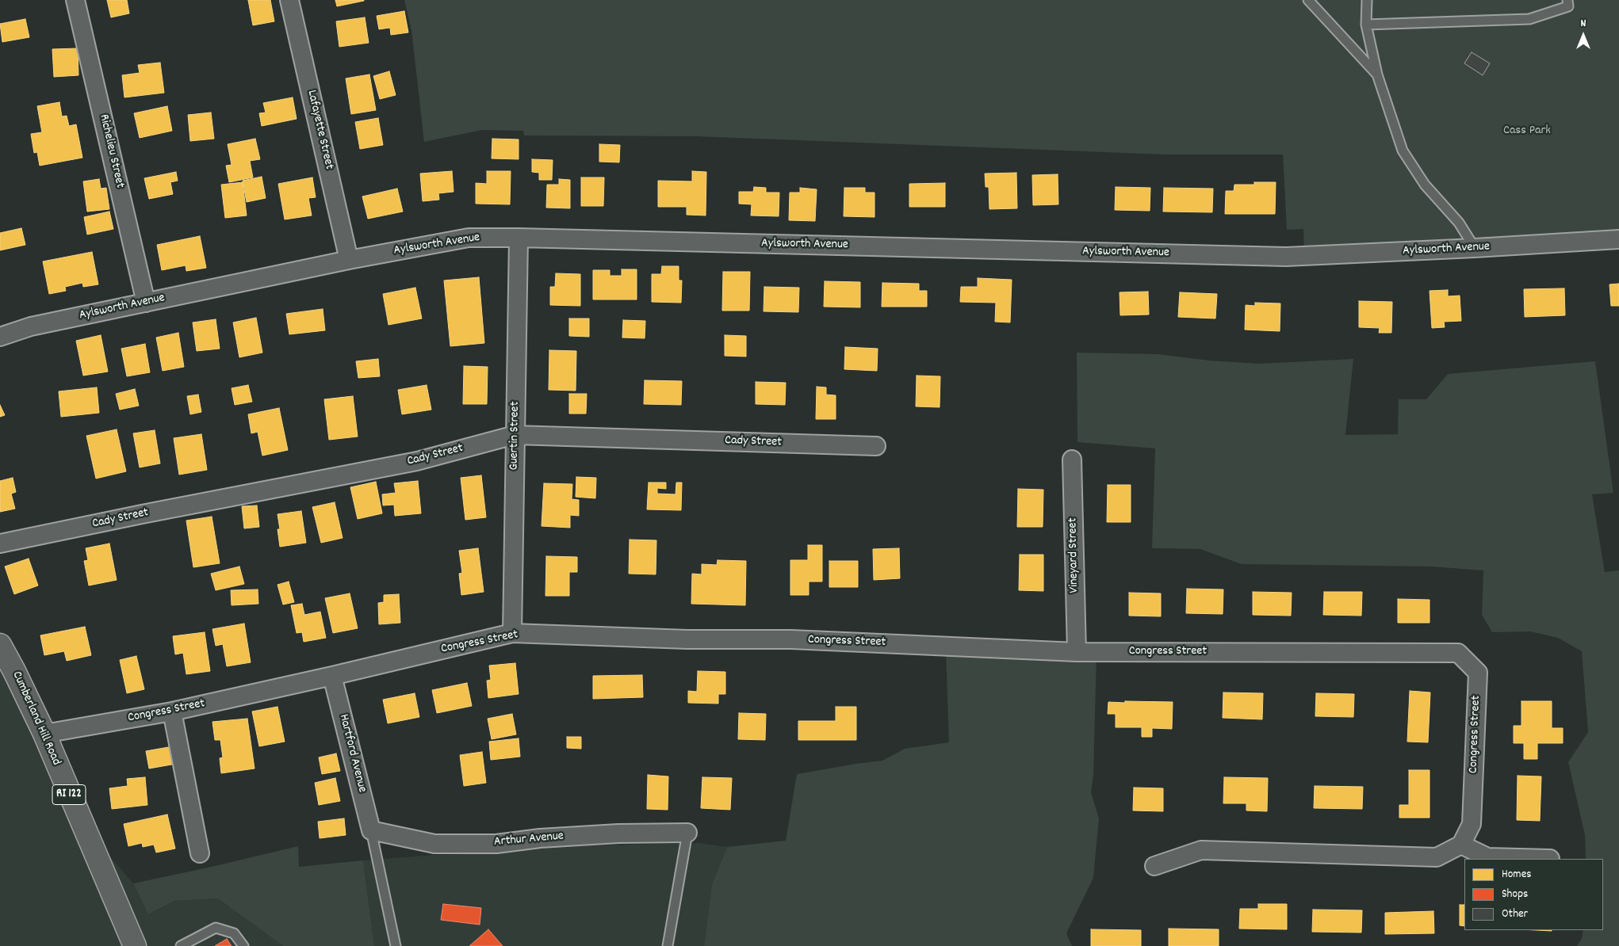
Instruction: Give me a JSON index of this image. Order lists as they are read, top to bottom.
{
  "streets": {
    "main road": ["Cumberland Hill Road", "RI 122"],
    "street": [
      "Lafayette Street",
      "Richelieu Street",
      "Aylsworth Avenue",
      "Guertin Street",
      "Cady Street",
      "Vineyard Street",
      "Congress Street",
      "Hartford Avenue",
      "Arthur Avenue"
    ]
  },
  "crossings": [
    ["Lafayette Street", "Aylsworth Avenue"],
    ["Richelieu Street", "Aylsworth Avenue"],
    ["Aylsworth Avenue", "Guertin Street"],
    ["Guertin Street", "Cady Street"],
    ["Guertin Street", "Congress Street"],
    ["Vineyard Street", "Congress Street"],
    ["Congress Street", "Cumberland Hill Road"],
    ["Congress Street", "Hartford Avenue"],
    ["Hartford Avenue", "Arthur Avenue"]
  ],
  "parks": ["Cass Park"],
  "legend": ["Homes", "Shops", "Other"],
  "north": "top"
}
